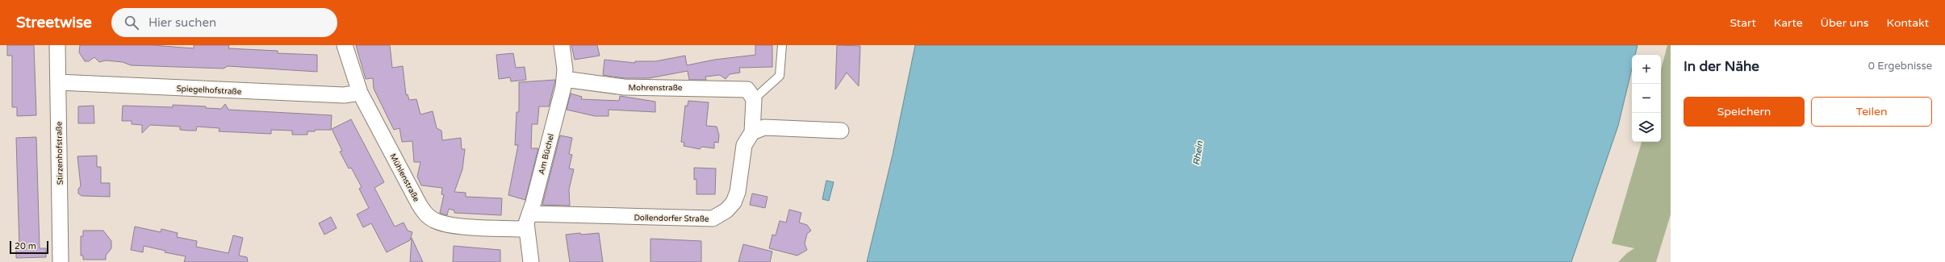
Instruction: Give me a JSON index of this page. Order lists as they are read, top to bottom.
{
  "streets": {
    "street": [
      "Mohrenstraße",
      "Spiegelhofstraße",
      "Stirzenhofstraße",
      "Am Büchel",
      "Mühlenstraße",
      "Dollendorfer Straße"
    ]
  },
  "crossings": [
    ["Mohrenstraße", "Am Büchel"],
    ["Mohrenstraße", "Dollendorfer Straße"],
    ["Spiegelhofstraße", "Stirzenhofstraße"],
    ["Spiegelhofstraße", "Mühlenstraße"],
    ["Am Büchel", "Mühlenstraße"],
    ["Am Büchel", "Dollendorfer Straße"]
  ],
  "water": ["Rhein"],
  "scale_bar": "20 m",
  "page": {
    "header": "Streetwise",
    "search": "Hier suchen",
    "nav": [
      "Start",
      "Karte",
      "Über uns",
      "Kontakt"
    ],
    "heading": ["In der Nähe", "0 Ergebnisse"],
    "map_buttons": ["+", "−"],
    "buttons": ["Speichern", "Teilen"],
    "scale": "20 m"
  }
}
